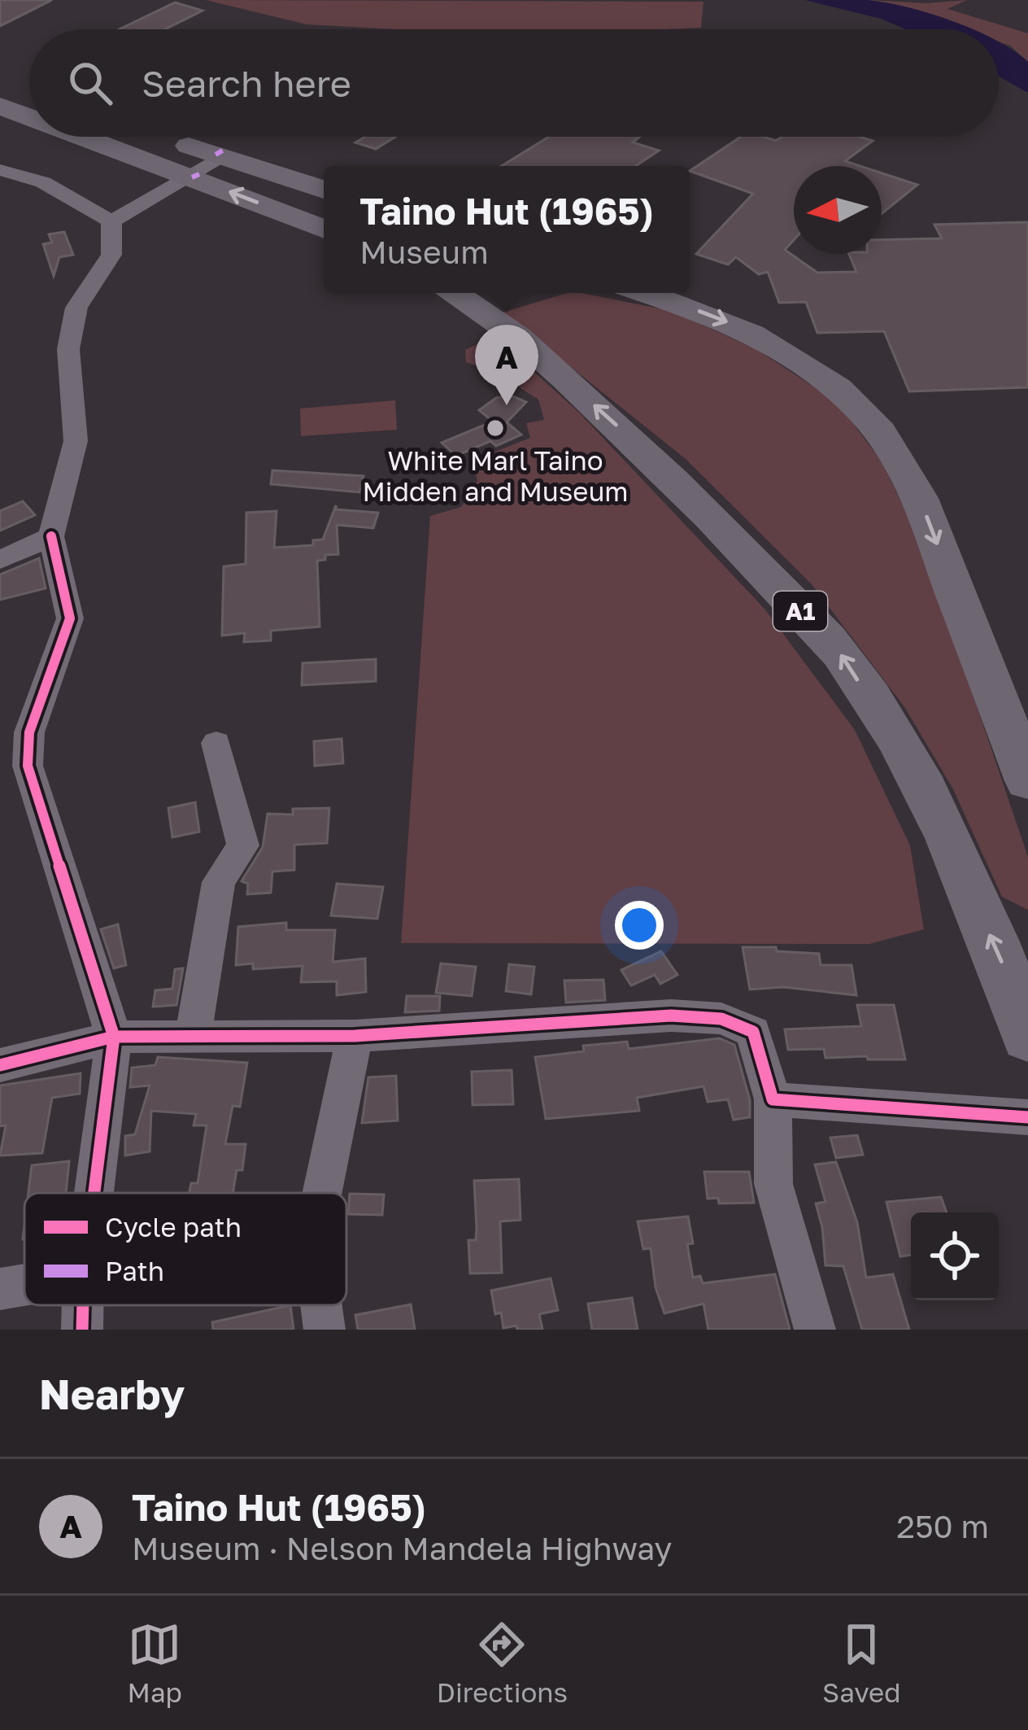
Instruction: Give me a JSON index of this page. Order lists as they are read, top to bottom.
{
  "streets": {
    "highway": ["A1"]
  },
  "places": ["White Marl Taino Midden and Museum"],
  "legend": ["Cycle path", "Path"],
  "north": "left",
  "page": {
    "search": "Search here",
    "popup": ["Taino Hut (1965)", "Museum"],
    "pins": "A",
    "heading": "Nearby",
    "list": [
      {
        "mark": "A",
        "name": "Taino Hut (1965)",
        "note": "Museum · Nelson Mandela Highway",
        "value": "250 m"
      }
    ],
    "nav": ["Map", "Directions", "Saved"]
  }
}
